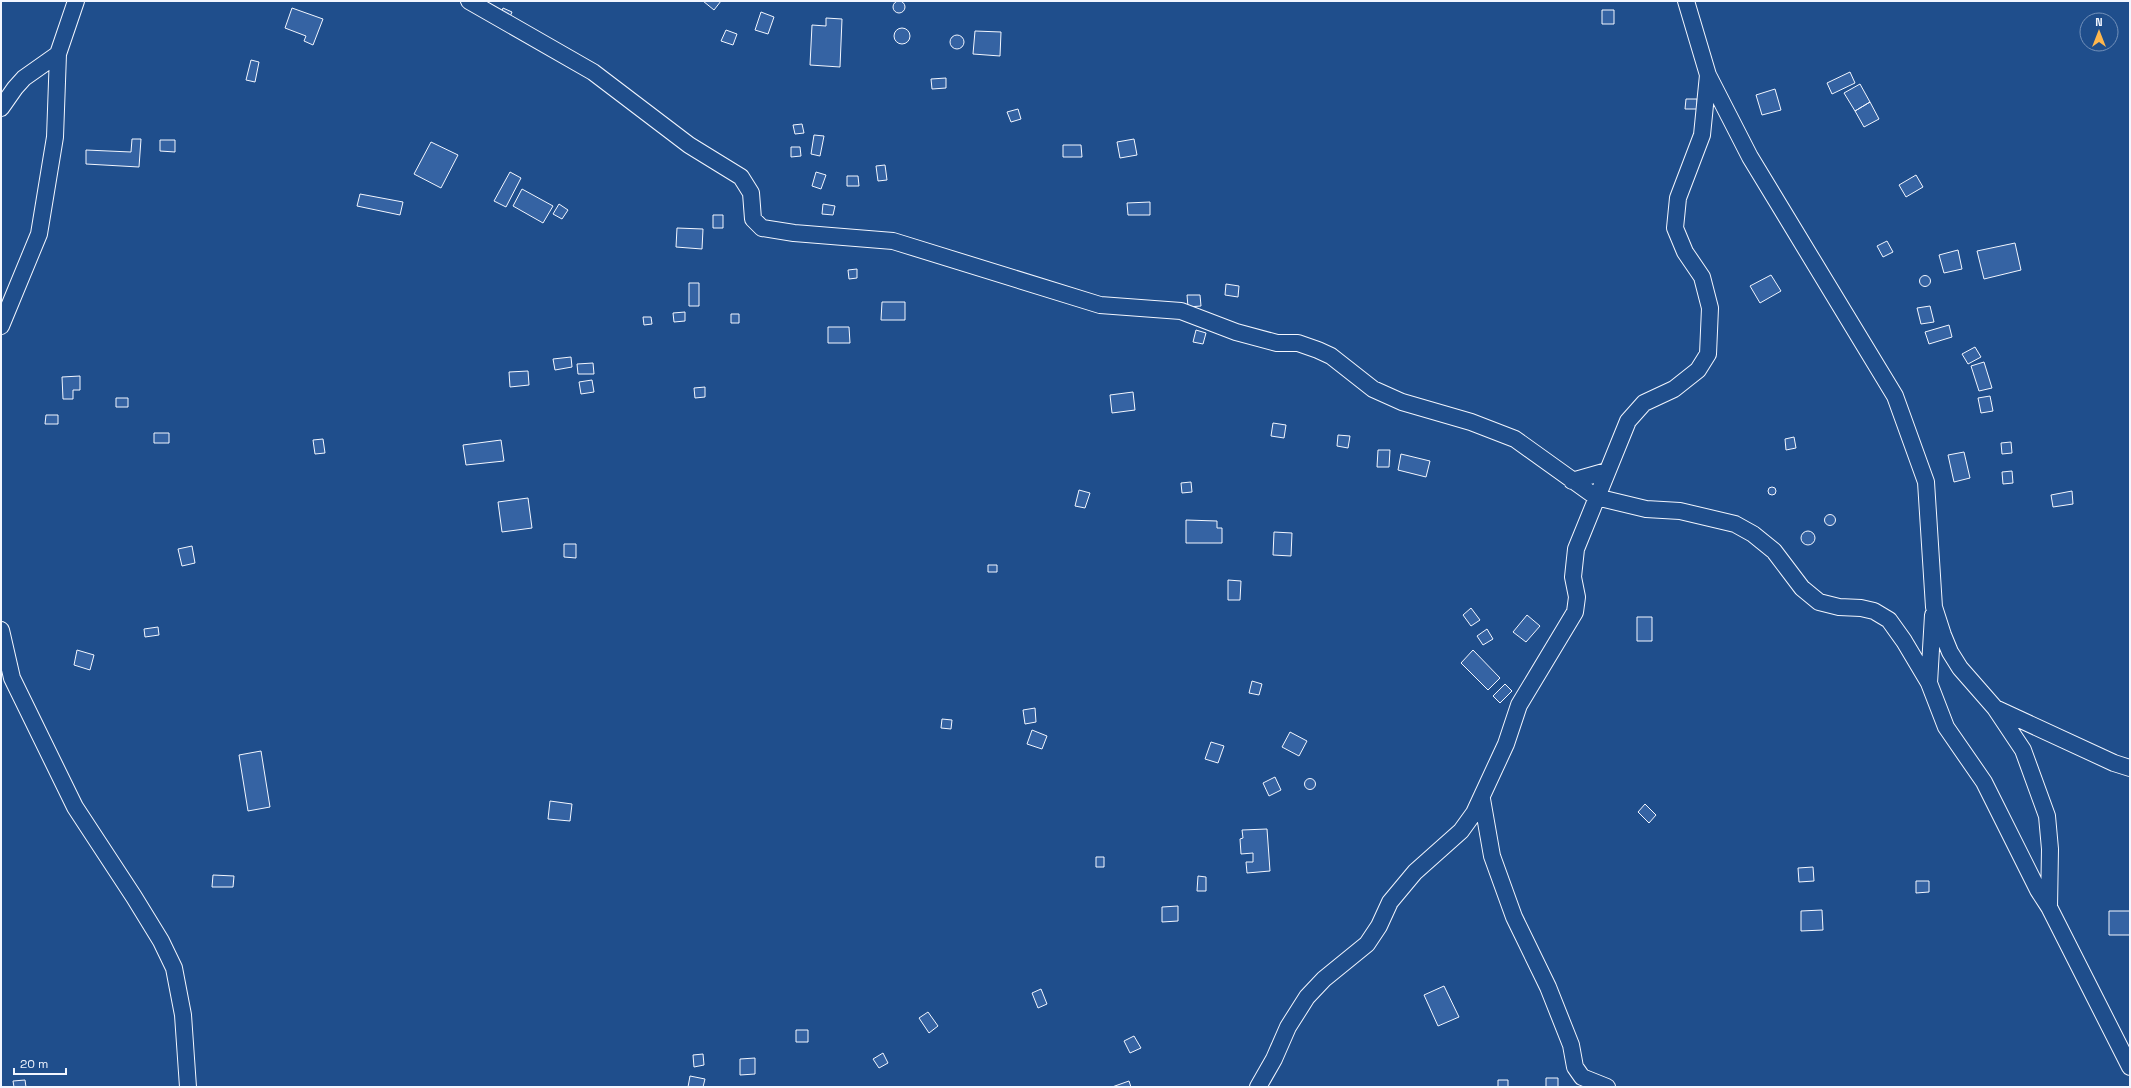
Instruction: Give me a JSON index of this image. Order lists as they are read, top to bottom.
{
  "scale_bar": "20 m",
  "north": "top"
}
